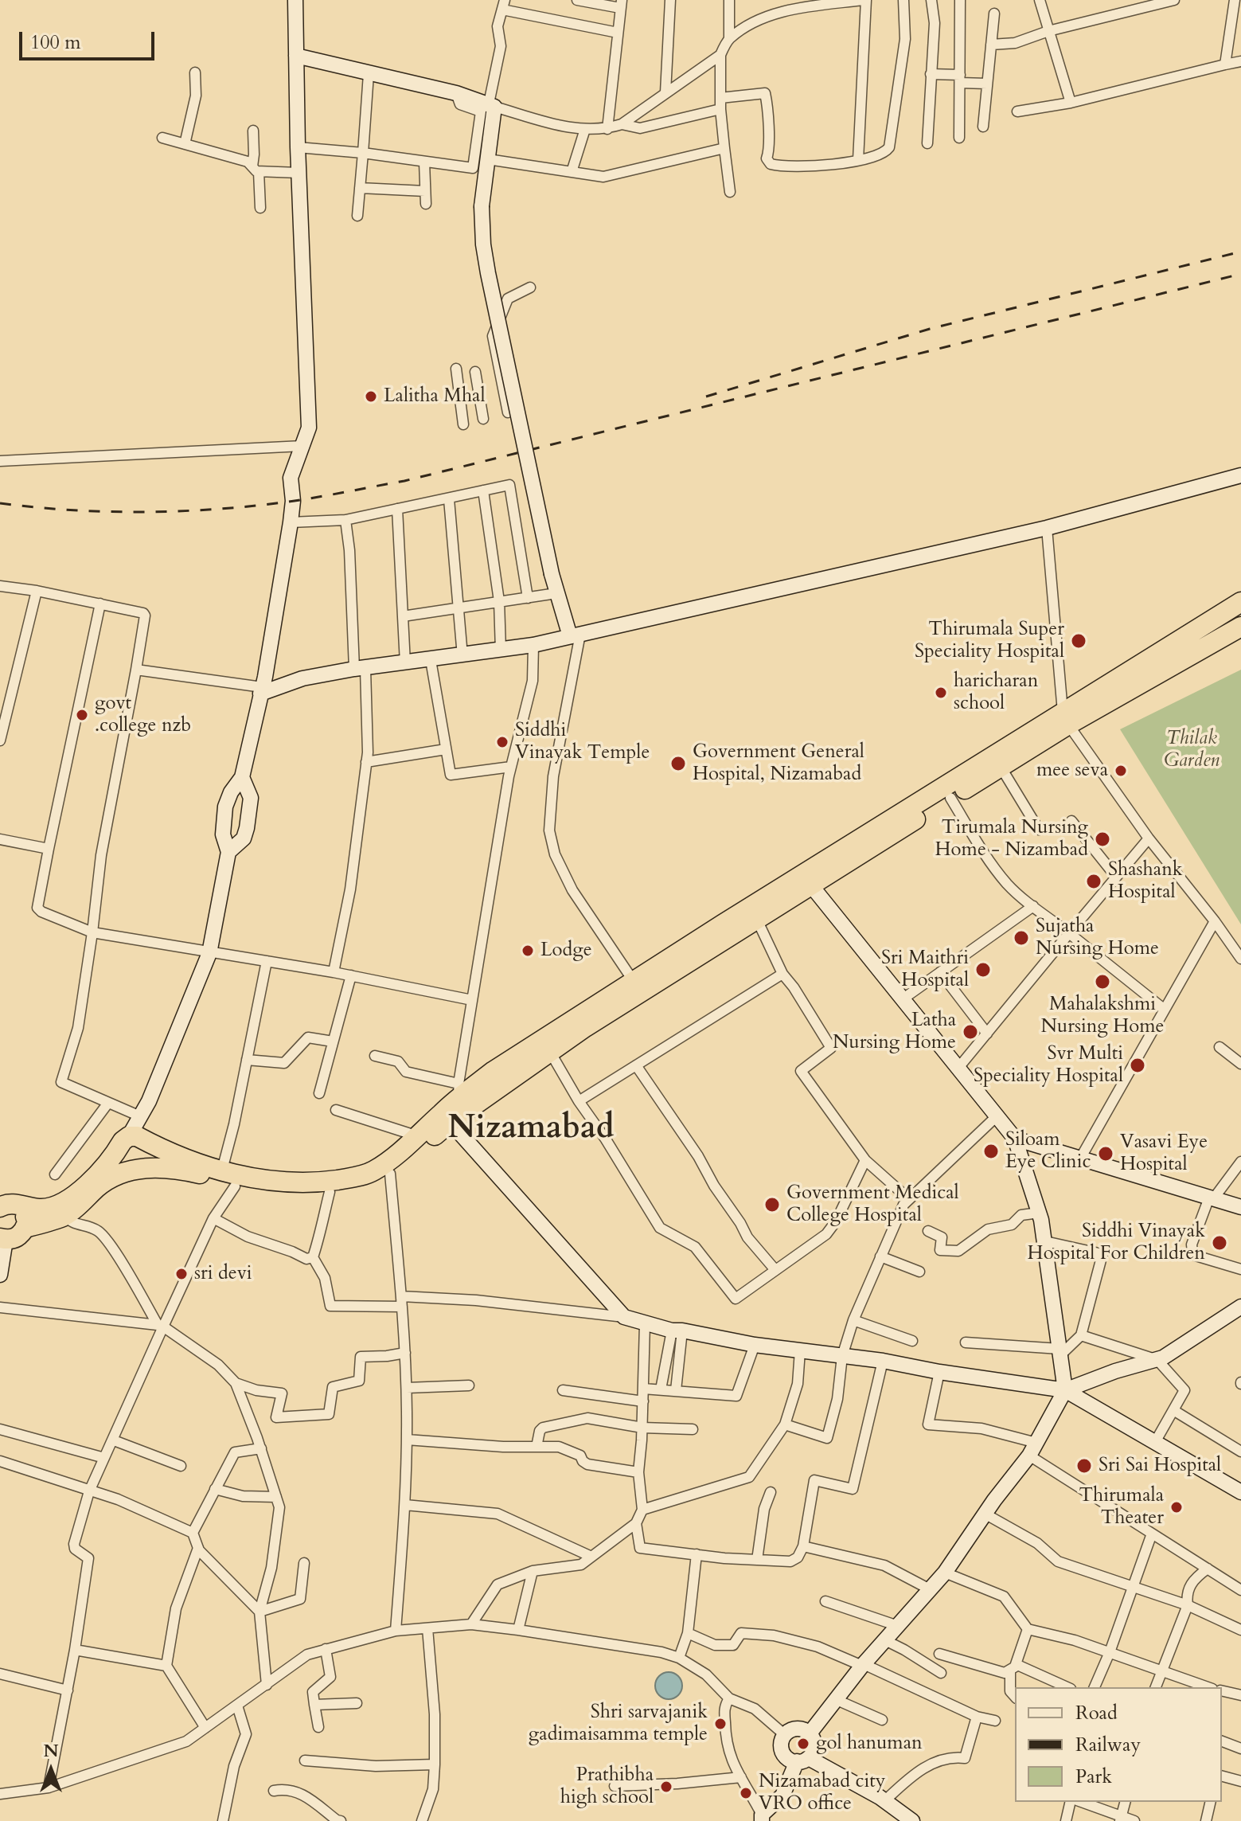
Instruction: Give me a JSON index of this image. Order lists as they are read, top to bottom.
{
  "districts": ["Nizamabad"],
  "parks": ["Thilak Garden"],
  "places": [
    "Lalitha Mhal",
    "Thirumala Super Speciality Hospital",
    "haricharan school",
    "govt .college nzb",
    "Siddhi Vinayak Temple",
    "Government General Hospital, Nizamabad",
    "mee seva",
    "Tirumala Nursing Home - Nizambad",
    "Shashank Hospital",
    "Sujatha Nursing Home",
    "Lodge",
    "Sri Maithri Hospital",
    "Mahalakshmi Nursing Home",
    "Latha Nursing Home",
    "Svr Multi Speciality Hospital",
    "Siloam Eye Clinic",
    "Vasavi Eye Hospital",
    "Government Medical College Hospital",
    "Siddhi Vinayak Hospital For Children",
    "sri devi",
    "Sri Sai Hospital",
    "Thirumala Theater",
    "Shri sarvajanik gadimaisamma temple",
    "gol hanuman",
    "Prathibha high school",
    "Nizamabad city VRO office"
  ],
  "legend": ["Road", "Railway", "Park"],
  "scale_bar": "100 m",
  "north": "top"
}
